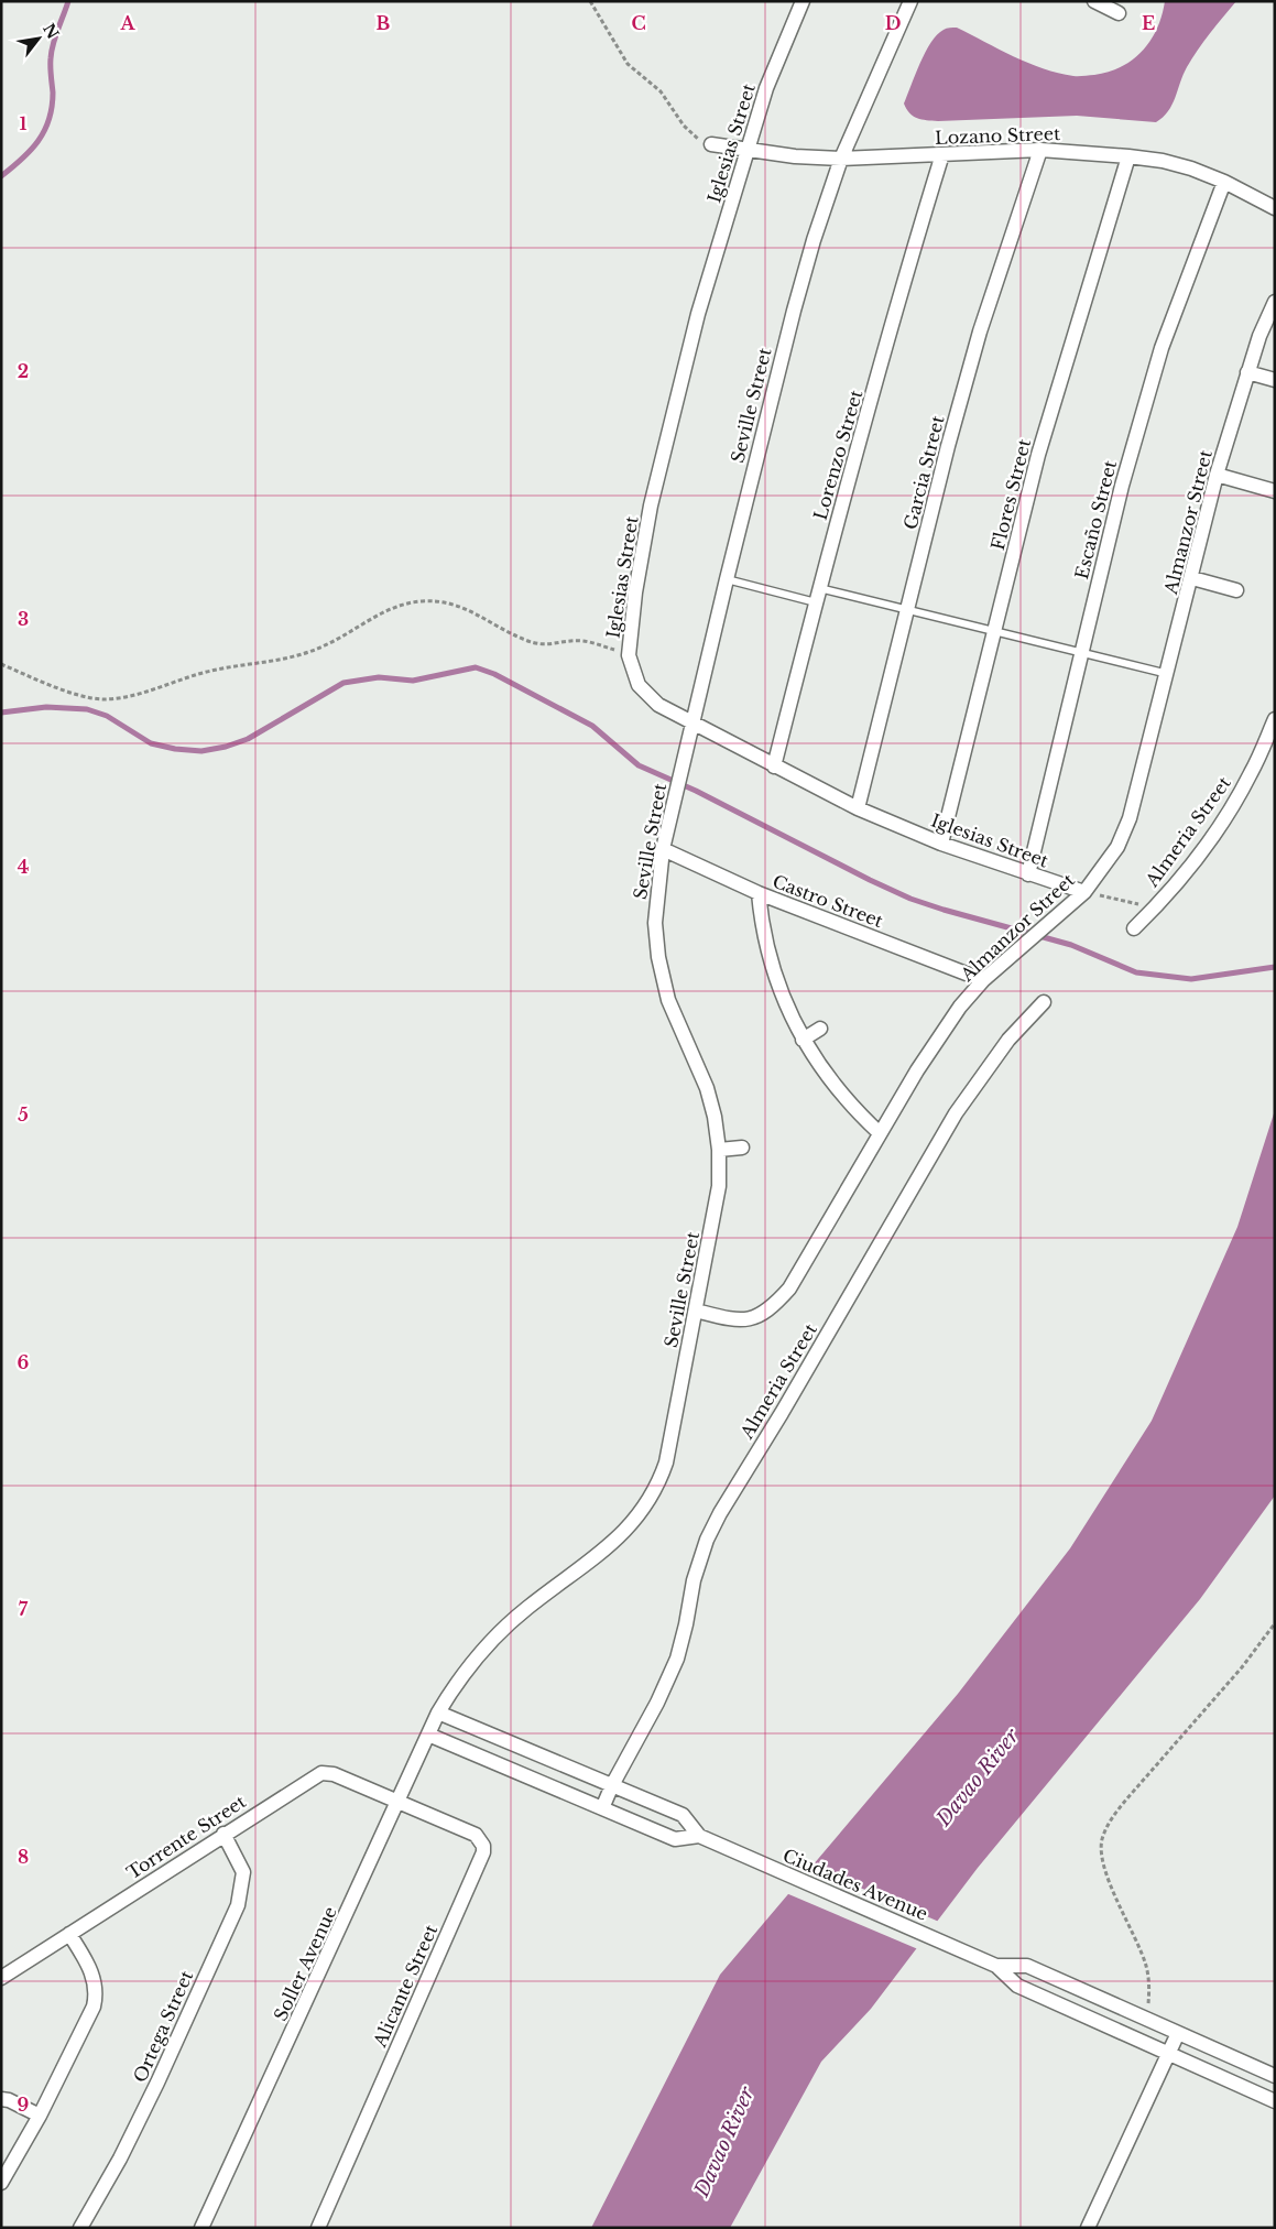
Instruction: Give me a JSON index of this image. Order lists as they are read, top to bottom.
{
  "streets": {
    "street": [
      "Lozano Street",
      "Iglesias Street",
      "Seville Street",
      "Lorenzo Street",
      "Garcia Street",
      "Flores Street",
      "Escaño Street",
      "Almanzor Street",
      "Almeria Street",
      "Castro Street",
      "Torrente Street",
      "Ciudades Avenue",
      "Soller Avenue",
      "Alicante Street",
      "Ortega Street"
    ]
  },
  "crossings": [
    ["Lozano Street", "Iglesias Street"],
    ["Lozano Street", "Seville Street"],
    ["Lozano Street", "Lorenzo Street"],
    ["Lozano Street", "Garcia Street"],
    ["Lozano Street", "Flores Street"],
    ["Lozano Street", "Escaño Street"],
    ["Iglesias Street", "Seville Street"],
    ["Iglesias Street", "Lorenzo Street"],
    ["Iglesias Street", "Garcia Street"],
    ["Iglesias Street", "Flores Street"],
    ["Iglesias Street", "Escaño Street"],
    ["Iglesias Street", "Almanzor Street"],
    ["Seville Street", "Almanzor Street"],
    ["Seville Street", "Castro Street"],
    ["Seville Street", "Ciudades Avenue"],
    ["Seville Street", "Soller Avenue"],
    ["Almanzor Street", "Castro Street"],
    ["Almeria Street", "Ciudades Avenue"],
    ["Torrente Street", "Soller Avenue"],
    ["Torrente Street", "Alicante Street"],
    ["Torrente Street", "Ortega Street"],
    ["Ciudades Avenue", "Soller Avenue"],
    ["Soller Avenue", "Alicante Street"]
  ],
  "water": ["Davao River"],
  "north": "top right",
  "grid": {
    "columns": [
      "A",
      "B",
      "C",
      "D",
      "E"
    ],
    "rows": [
      "1",
      "2",
      "3",
      "4",
      "5",
      "6",
      "7",
      "8",
      "9"
    ]
  }
}
